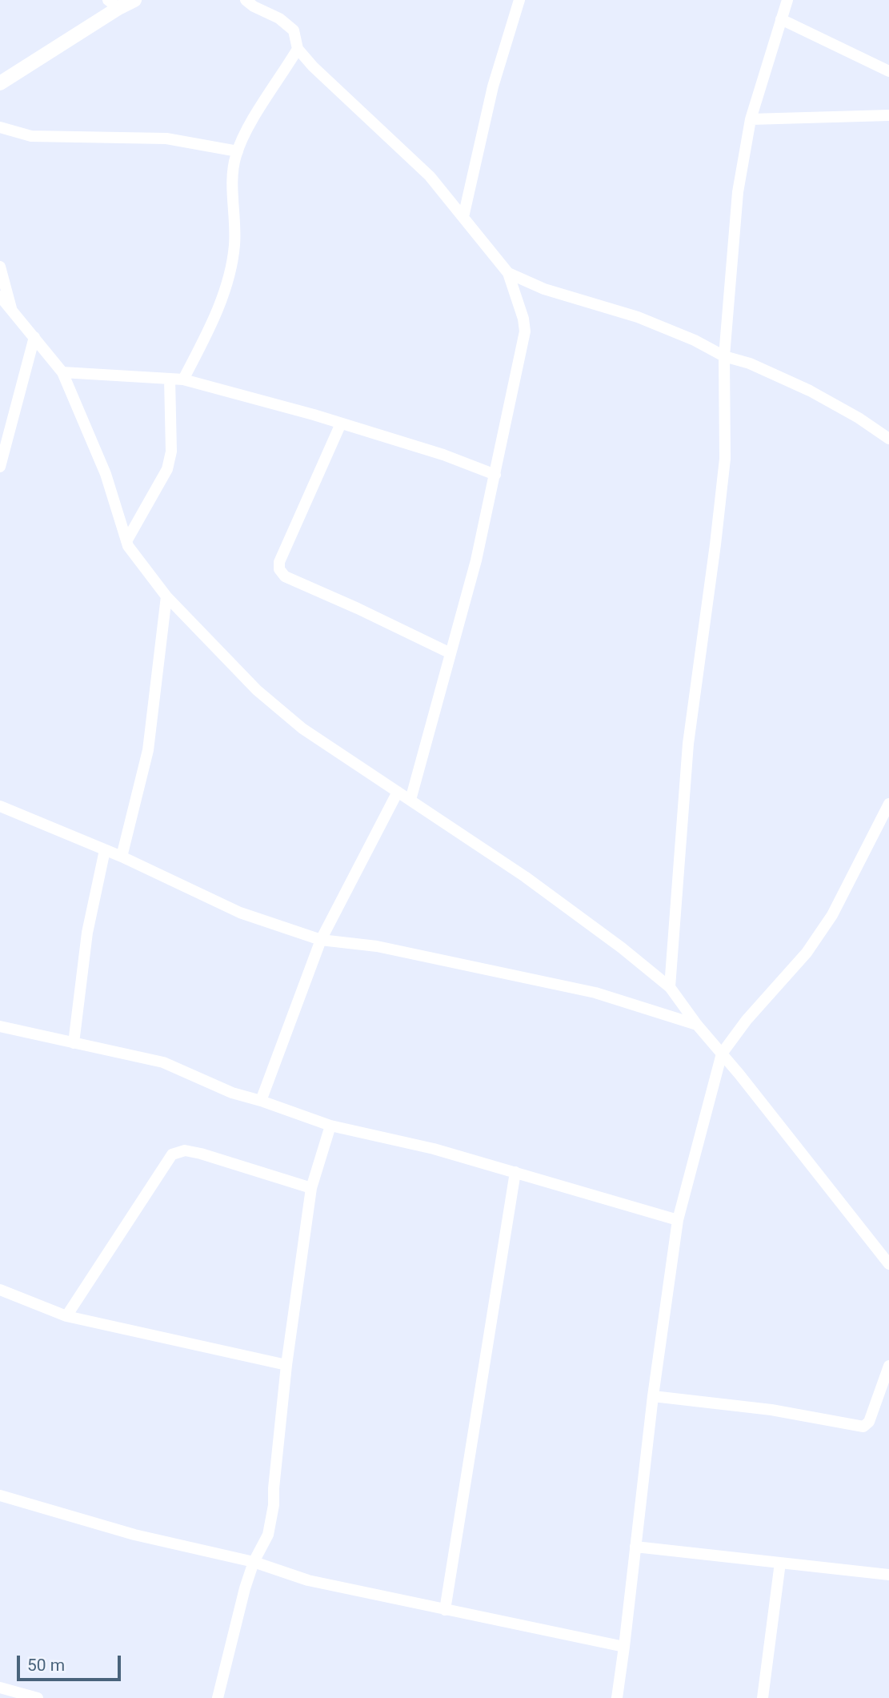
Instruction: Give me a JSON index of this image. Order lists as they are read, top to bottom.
{
  "scale_bar": "50 m"
}
